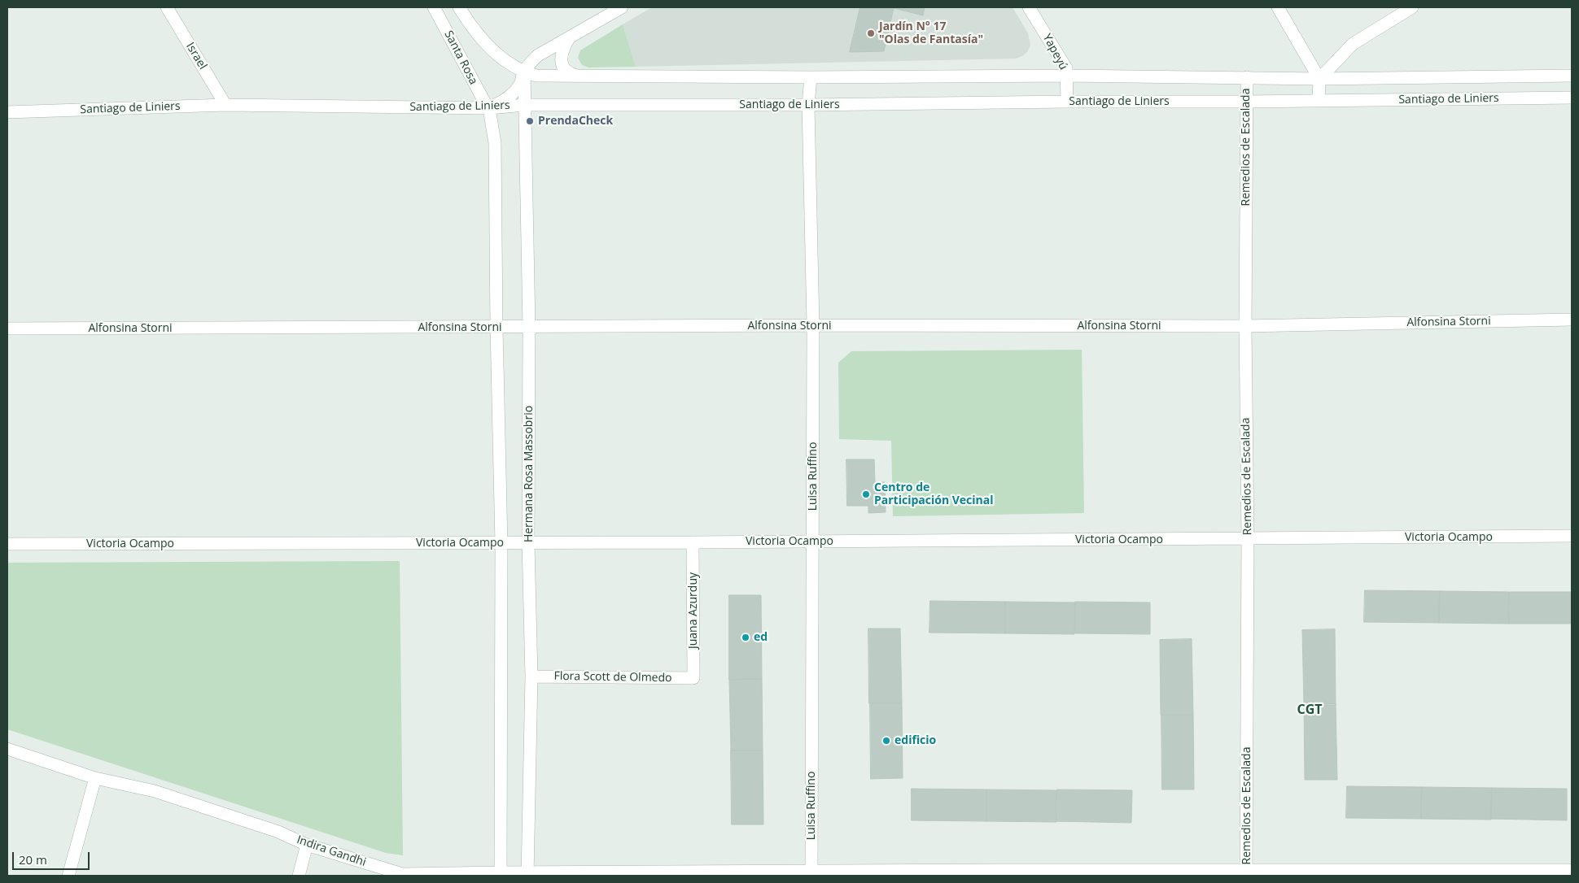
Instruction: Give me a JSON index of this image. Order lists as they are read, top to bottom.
{
  "streets": {
    "street": [
      "Yapeyú",
      "Israel",
      "Santa Rosa",
      "Santiago de Liniers",
      "Remedios de Escalada",
      "Alfonsina Storni",
      "Hermana Rosa Massobrio",
      "Luisa Ruffino",
      "Victoria Ocampo",
      "Juana Azurduy",
      "Flora Scott de Olmedo",
      "Indira Gandhi"
    ]
  },
  "crossings": [
    ["Yapeyú", "Santiago de Liniers"],
    ["Israel", "Santiago de Liniers"],
    ["Santa Rosa", "Santiago de Liniers"],
    ["Santa Rosa", "Hermana Rosa Massobrio"],
    ["Santiago de Liniers", "Remedios de Escalada"],
    ["Santiago de Liniers", "Hermana Rosa Massobrio"],
    ["Santiago de Liniers", "Luisa Ruffino"],
    ["Remedios de Escalada", "Alfonsina Storni"],
    ["Remedios de Escalada", "Victoria Ocampo"],
    ["Remedios de Escalada", "Indira Gandhi"],
    ["Alfonsina Storni", "Hermana Rosa Massobrio"],
    ["Alfonsina Storni", "Luisa Ruffino"],
    ["Hermana Rosa Massobrio", "Victoria Ocampo"],
    ["Hermana Rosa Massobrio", "Flora Scott de Olmedo"],
    ["Hermana Rosa Massobrio", "Indira Gandhi"],
    ["Luisa Ruffino", "Victoria Ocampo"],
    ["Luisa Ruffino", "Indira Gandhi"],
    ["Victoria Ocampo", "Juana Azurduy"],
    ["Juana Azurduy", "Flora Scott de Olmedo"]
  ],
  "districts": ["CGT"],
  "places": [
    "Jardín N° 17 \"Olas de Fantasía\"",
    "PrendaCheck",
    "Centro de Participación Vecinal",
    "ed",
    "edificio"
  ],
  "scale_bar": "20 m"
}
